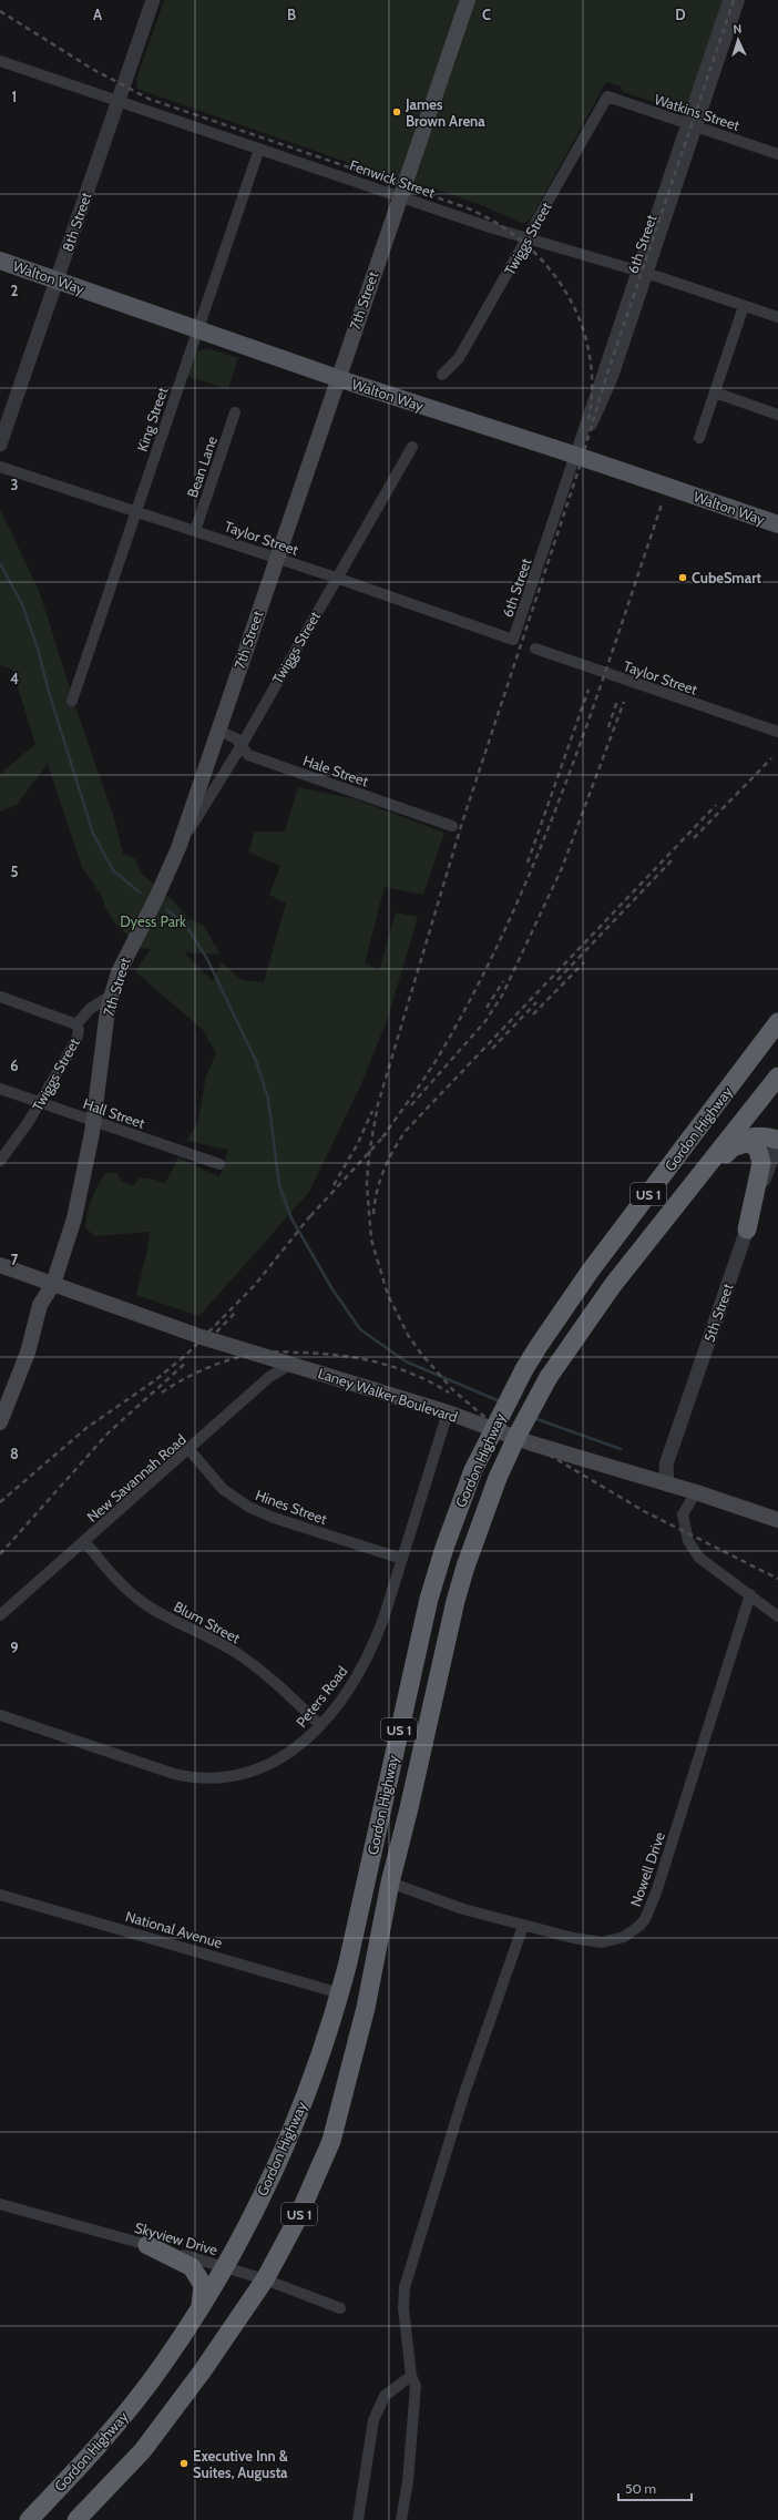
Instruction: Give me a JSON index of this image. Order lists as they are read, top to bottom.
{
  "streets": {
    "highway": ["Gordon Highway", "US 1"],
    "main road": ["Walton Way", "7th Street", "Laney Walker Boulevard"],
    "street": [
      "Watkins Street",
      "Fenwick Street",
      "8th Street",
      "Twiggs Street",
      "6th Street",
      "King Street",
      "Bean Lane",
      "Taylor Street",
      "Hale Street",
      "Hall Street",
      "5th Street",
      "New Savannah Road",
      "Hines Street",
      "Blum Street",
      "Peters Road",
      "Nowell Drive",
      "National Avenue",
      "Skyview Drive"
    ]
  },
  "crossings": [
    ["Watkins Street", "Twiggs Street"],
    ["Watkins Street", "6th Street"],
    ["Fenwick Street", "8th Street"],
    ["Fenwick Street", "Twiggs Street"],
    ["Fenwick Street", "6th Street"],
    ["Fenwick Street", "7th Street"],
    ["Fenwick Street", "King Street"],
    ["8th Street", "Walton Way"],
    ["Twiggs Street", "7th Street"],
    ["Twiggs Street", "Taylor Street"],
    ["Twiggs Street", "Hale Street"],
    ["Twiggs Street", "Hall Street"],
    ["6th Street", "Taylor Street"],
    ["Walton Way", "7th Street"],
    ["Walton Way", "King Street"],
    ["7th Street", "Taylor Street"],
    ["7th Street", "Hale Street"],
    ["7th Street", "Hall Street"],
    ["7th Street", "Laney Walker Boulevard"],
    ["King Street", "Taylor Street"],
    ["Bean Lane", "Taylor Street"],
    ["Gordon Highway", "Nowell Drive"],
    ["Gordon Highway", "National Avenue"],
    ["Gordon Highway", "Skyview Drive"],
    ["5th Street", "Laney Walker Boulevard"],
    ["Laney Walker Boulevard", "New Savannah Road"],
    ["Laney Walker Boulevard", "Peters Road"],
    ["New Savannah Road", "Hines Street"],
    ["New Savannah Road", "Blum Street"],
    ["Hines Street", "Peters Road"],
    ["Blum Street", "Peters Road"]
  ],
  "parks": ["Dyess Park"],
  "places": ["James Brown Arena", "CubeSmart", "Executive Inn & Suites, Augusta"],
  "scale_bar": "50 m",
  "north": "top",
  "grid": {
    "columns": [
      "A",
      "B",
      "C",
      "D"
    ],
    "rows": [
      "1",
      "2",
      "3",
      "4",
      "5",
      "6",
      "7",
      "8",
      "9"
    ]
  }
}
